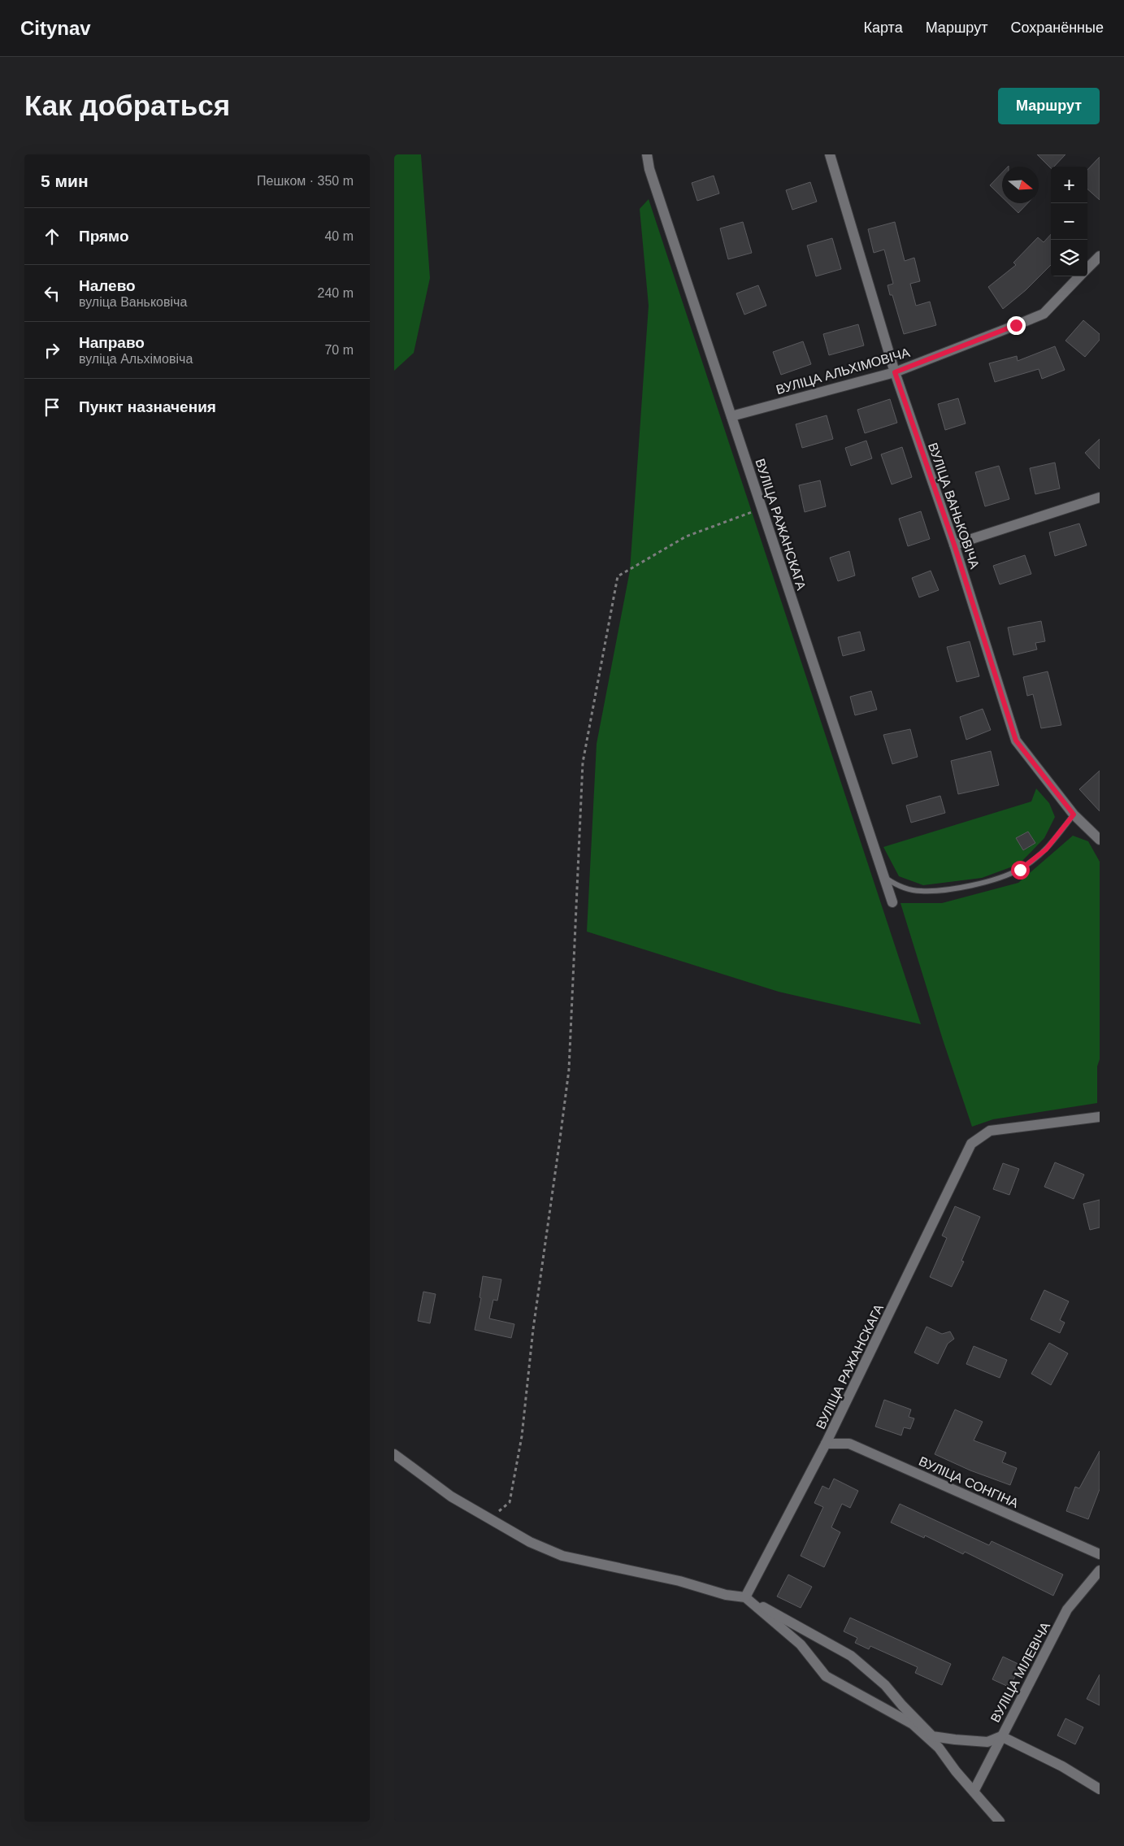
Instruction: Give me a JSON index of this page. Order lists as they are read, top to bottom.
{
  "streets": {
    "street": [
      "ВУЛІЦА АЛЬХІМОВІЧА",
      "ВУЛІЦА ВАНЬКОВІЧА",
      "ВУЛІЦА РАЖАНСКАГА",
      "ВУЛІЦА СОНГІНА",
      "ВУЛІЦА МІЛЕВІЧА"
    ]
  },
  "crossings": [
    ["ВУЛІЦА АЛЬХІМОВІЧА", "ВУЛІЦА ВАНЬКОВІЧА"],
    ["ВУЛІЦА АЛЬХІМОВІЧА", "ВУЛІЦА РАЖАНСКАГА"],
    ["ВУЛІЦА РАЖАНСКАГА", "ВУЛІЦА СОНГІНА"]
  ],
  "north": "right",
  "page": {
    "header": "Citynav",
    "nav": ["Карта", "Маршрут", "Сохранённые"],
    "buttons": "Маршрут",
    "title": "Как добраться",
    "heading": ["5 мин", "Пешком · 350 m"],
    "map_buttons": ["+", "−"],
    "list": [
      ["Прямо", "40 m"],
      ["Налево", "вуліца Ваньковіча", "240 m"],
      ["Направо", "вуліца Альхімовіча", "70 m"],
      "Пункт назначения"
    ]
  }
}
